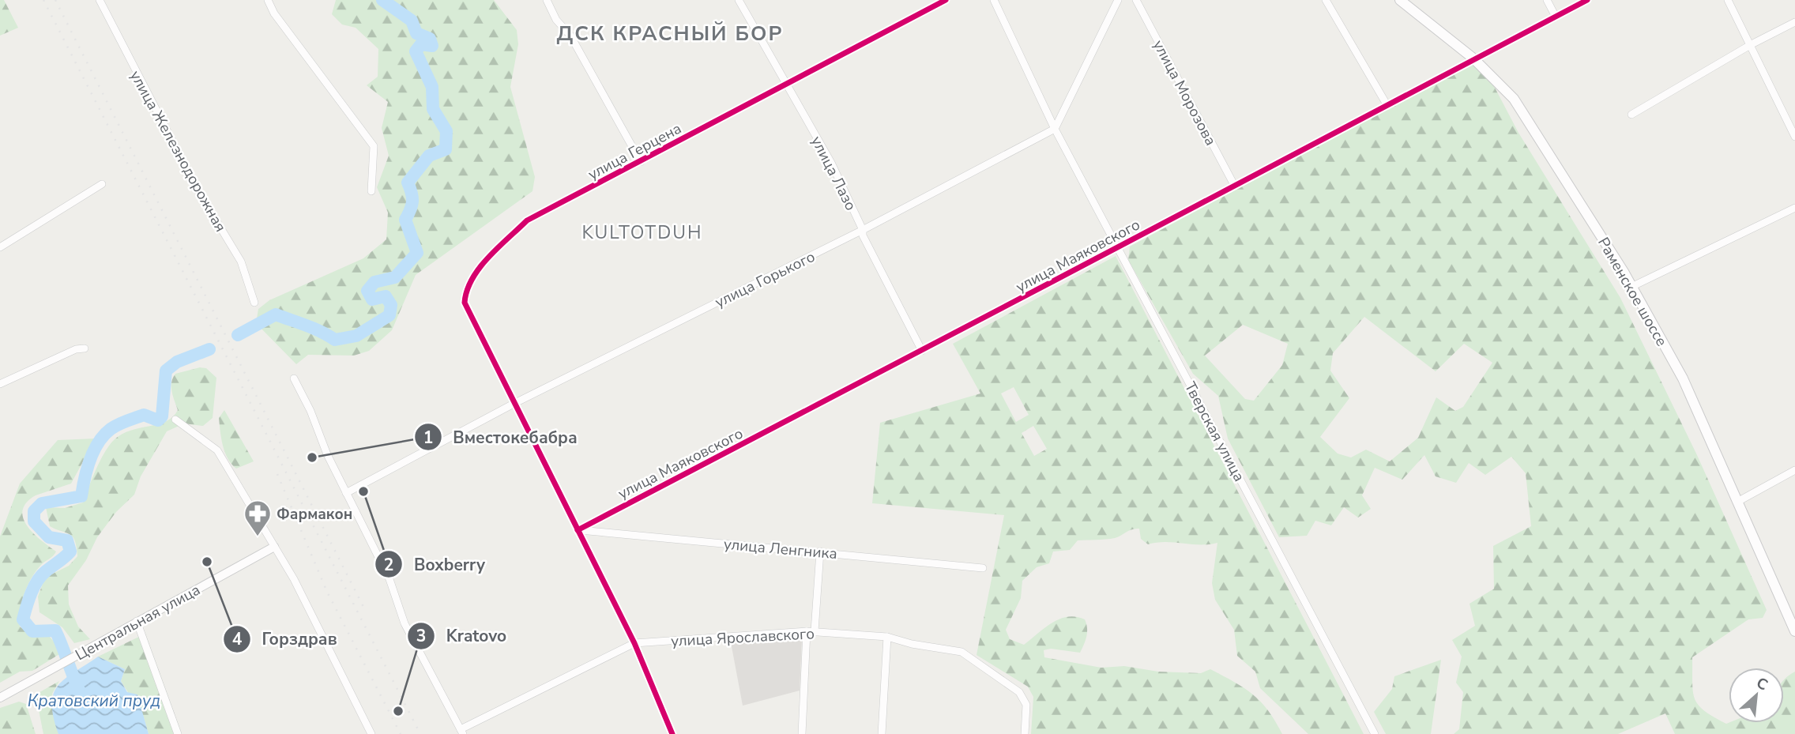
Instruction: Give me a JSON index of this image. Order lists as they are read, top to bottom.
{
  "streets": {
    "main road": ["Раменское шоссе"],
    "street": [
      "улица Морозова",
      "улица Железнодорожная",
      "улица Герцена",
      "улица Лазо",
      "улица Маяковского",
      "улица Горького",
      "Тверская улица",
      "улица Ленгника",
      "Центральная улица",
      "улица Ярославского"
    ]
  },
  "crossings": [
    ["улица Морозова", "улица Маяковского"],
    ["улица Герцена", "улица Лазо"],
    ["улица Герцена", "улица Маяковского"],
    ["улица Герцена", "улица Горького"],
    ["улица Герцена", "улица Ленгника"],
    ["улица Герцена", "улица Ярославского"],
    ["улица Лазо", "улица Маяковского"],
    ["улица Лазо", "улица Горького"],
    ["улица Маяковского", "Раменское шоссе"],
    ["улица Маяковского", "Тверская улица"],
    ["улица Маяковского", "улица Ленгника"],
    ["улица Горького", "Тверская улица"]
  ],
  "districts": ["ДСК КРАСНЫЙ БОР", "KULTOTDUH"],
  "water": ["Кратовский пруд"],
  "places": {
    "other": [
      "Вместокебабра",
      "Boxberry",
      "Горздрав",
      "Kratovo"
    ],
    "pharmacy": ["Фармакон"]
  },
  "north": "top right"
}
